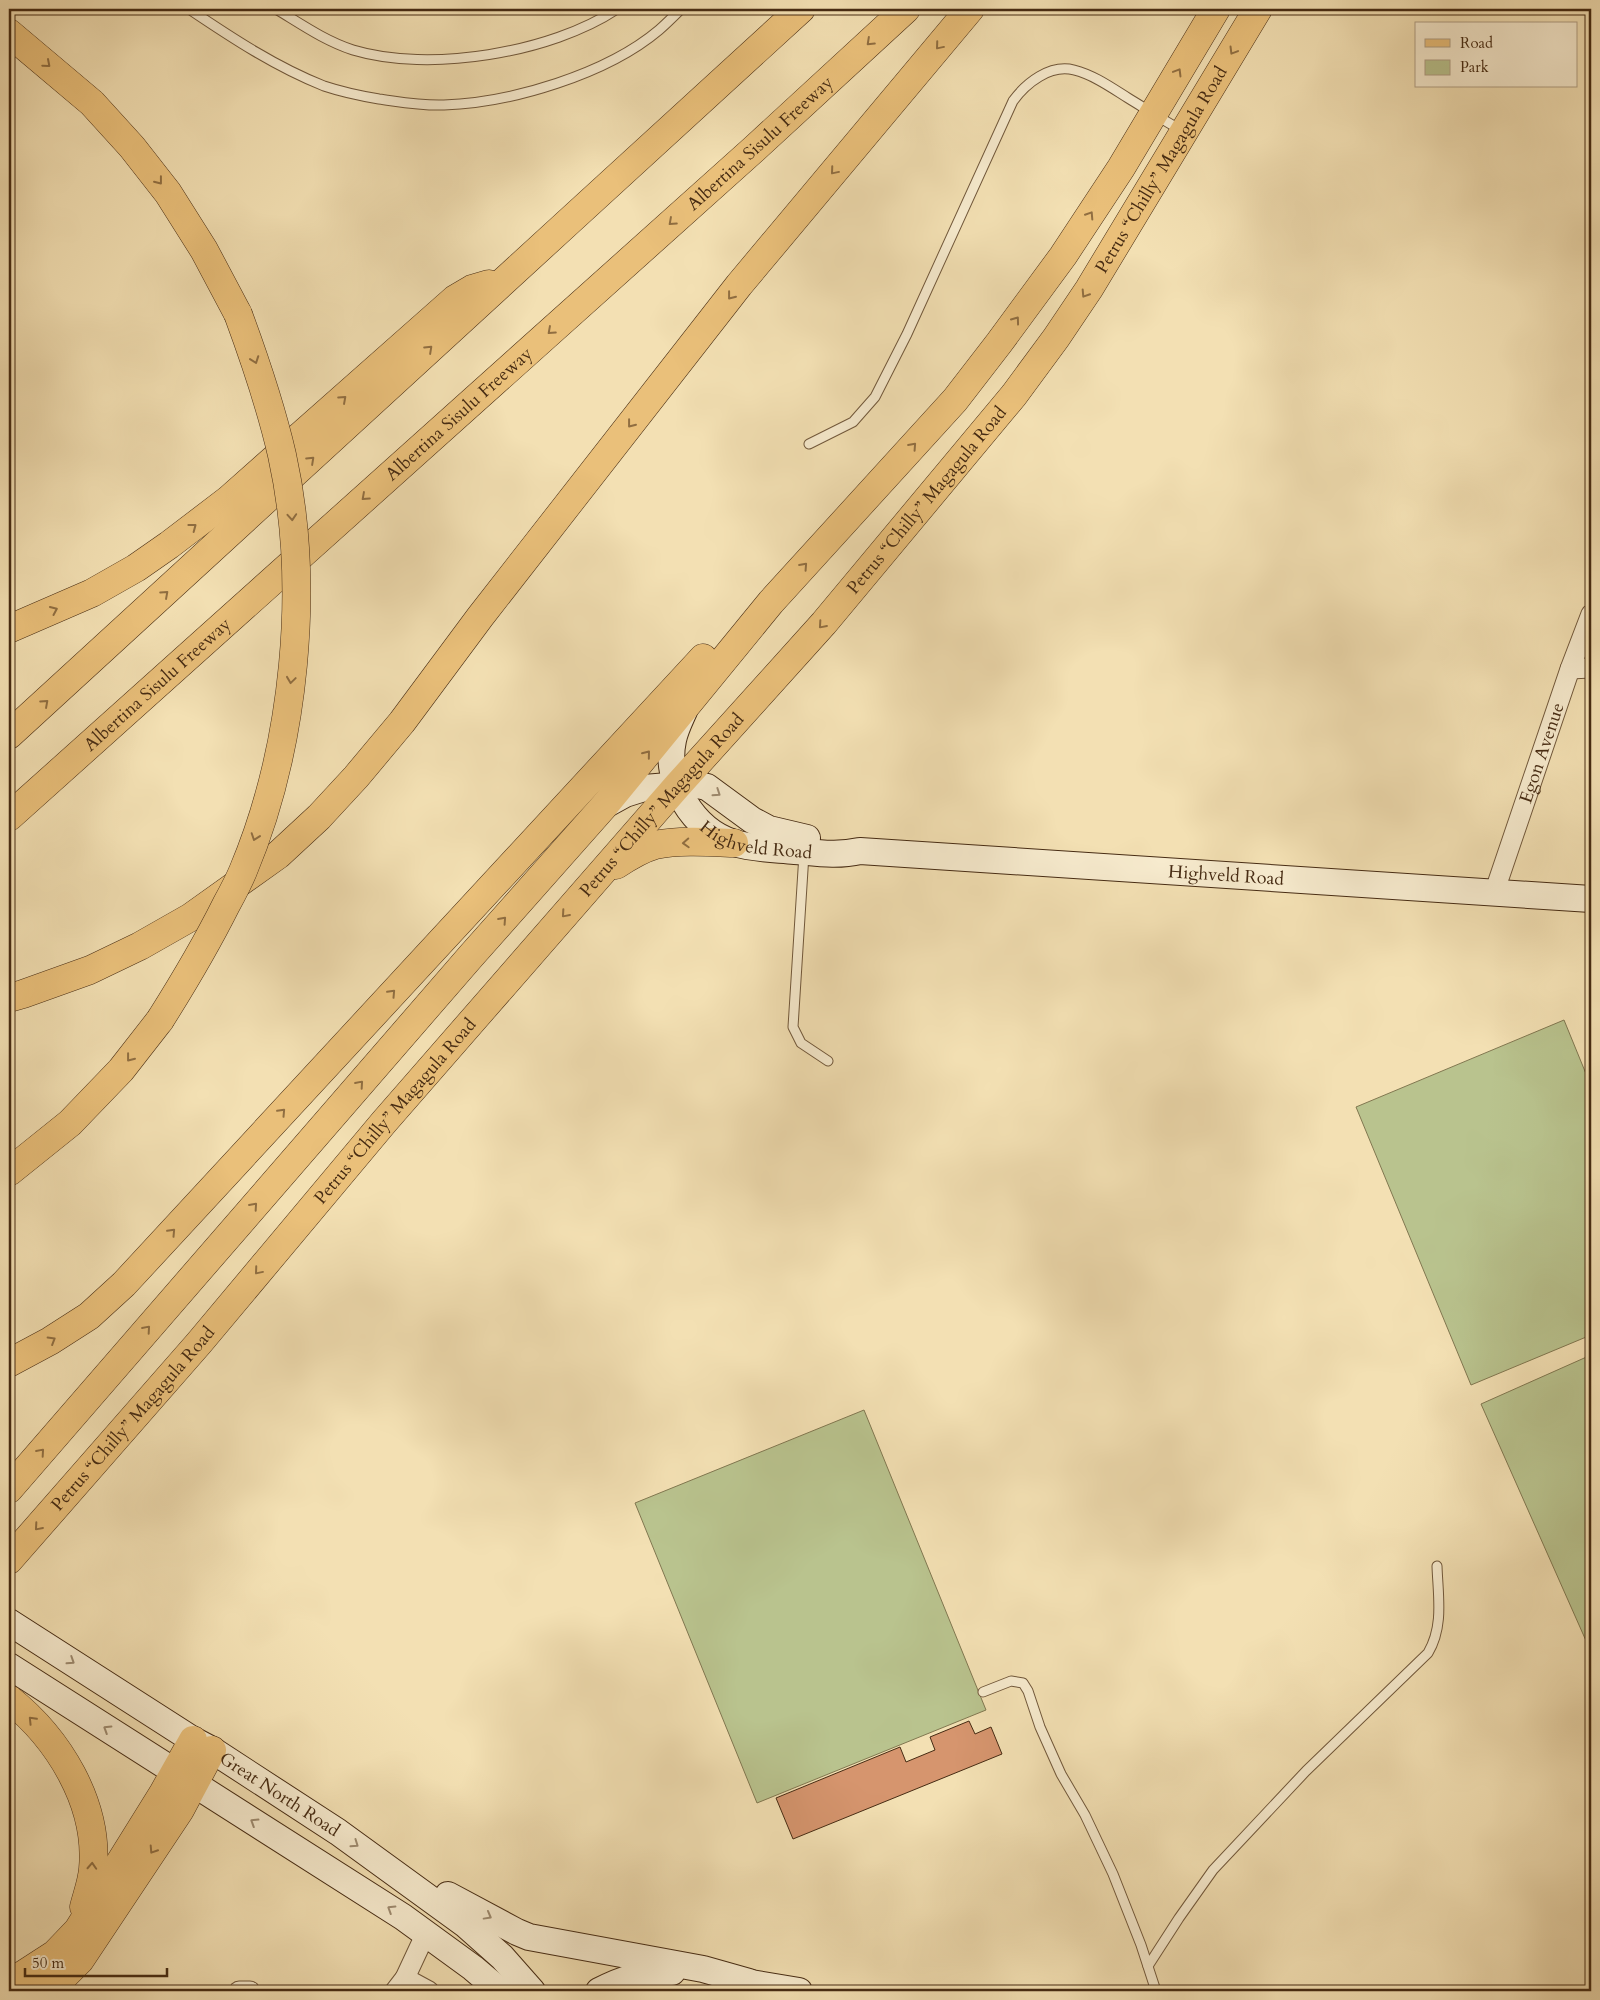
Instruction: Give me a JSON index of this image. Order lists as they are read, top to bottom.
{
  "streets": {
    "main road": [
      "Albertina Sisulu Freeway",
      "Petrus “Chilly” Magagula Road",
      "Highveld Road",
      "Great North Road"
    ],
    "street": ["Egon Avenue"]
  },
  "crossings": [
    ["Petrus “Chilly” Magagula Road", "Highveld Road"],
    ["Egon Avenue", "Highveld Road"]
  ],
  "legend": ["Road", "Park"],
  "scale_bar": "50 m"
}
